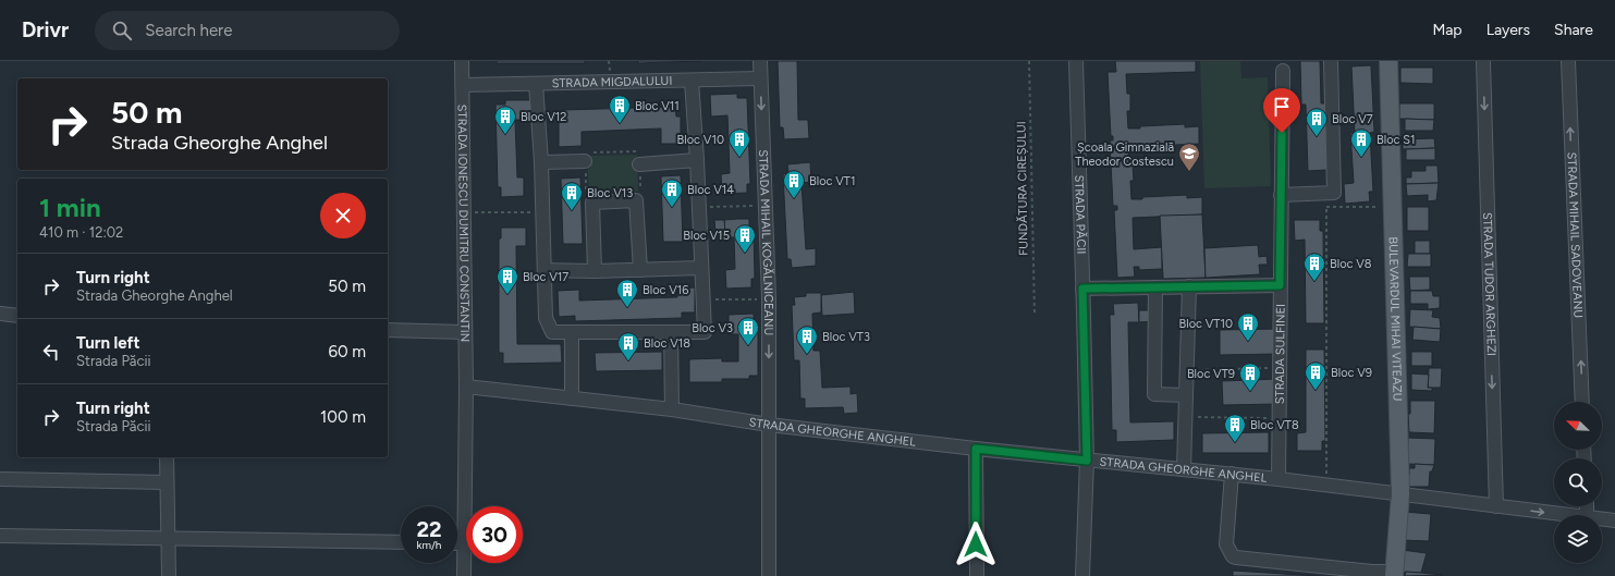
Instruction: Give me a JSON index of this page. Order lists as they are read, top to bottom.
{
  "streets": {
    "main road": ["BULEVARDUL MIHAI VITEAZU"],
    "street": [
      "STRADA MIGDALULUI",
      "STRADA PĂCII",
      "STRADA IONESCU DUMITRU CONSTANTIN",
      "STRADA MIHAIL SADOVEANU",
      "STRADA MIHAIL KOGĂLNICEANU",
      "STRADA TUDOR ARGHEZI",
      "STRADA SULFINEI",
      "STRADA GHEORGHE ANGHEL"
    ],
    "path": ["FUNDĂTURA CIREȘULUI"]
  },
  "crossings": [
    ["STRADA MIGDALULUI", "STRADA IONESCU DUMITRU CONSTANTIN"],
    ["STRADA MIGDALULUI", "STRADA MIHAIL KOGĂLNICEANU"],
    ["STRADA PĂCII", "STRADA GHEORGHE ANGHEL"],
    ["STRADA IONESCU DUMITRU CONSTANTIN", "STRADA GHEORGHE ANGHEL"],
    ["STRADA MIHAIL KOGĂLNICEANU", "STRADA GHEORGHE ANGHEL"],
    ["STRADA TUDOR ARGHEZI", "STRADA GHEORGHE ANGHEL"],
    ["BULEVARDUL MIHAI VITEAZU", "STRADA GHEORGHE ANGHEL"],
    ["STRADA SULFINEI", "STRADA GHEORGHE ANGHEL"]
  ],
  "one_way": ["STRADA MIHAIL SADOVEANU", "STRADA TUDOR ARGHEZI"],
  "places": {
    "building": [
      "Bloc V11",
      "Bloc V12",
      "Bloc V7",
      "Bloc V10",
      "Bloc S1",
      "Bloc VT1",
      "Bloc V14",
      "Bloc V13",
      "Bloc V15",
      "Bloc V8",
      "Bloc V17",
      "Bloc V16",
      "Bloc VT10",
      "Bloc V3",
      "Bloc VT3",
      "Bloc V18",
      "Bloc V9",
      "Bloc VT9",
      "Bloc VT8"
    ],
    "school or university": ["Școala Gimnazială Theodor Costescu"]
  },
  "north": "top left",
  "page": {
    "header": "Drivr",
    "search": "Search here",
    "nav": ["Map", "Layers", "Share"],
    "turn": ["50 m", "Strada Gheorghe Anghel"],
    "heading": ["1 min", "410 m · 12:02"],
    "list": [
      {
        "name": "Turn right",
        "note": "Strada Gheorghe Anghel",
        "value": "50 m"
      },
      {
        "name": "Turn left",
        "note": "Strada Păcii",
        "value": "60 m"
      },
      {
        "name": "Turn right",
        "note": "Strada Păcii",
        "value": "100 m"
      }
    ],
    "speed": "22 km/h",
    "limit": "30"
  }
}
